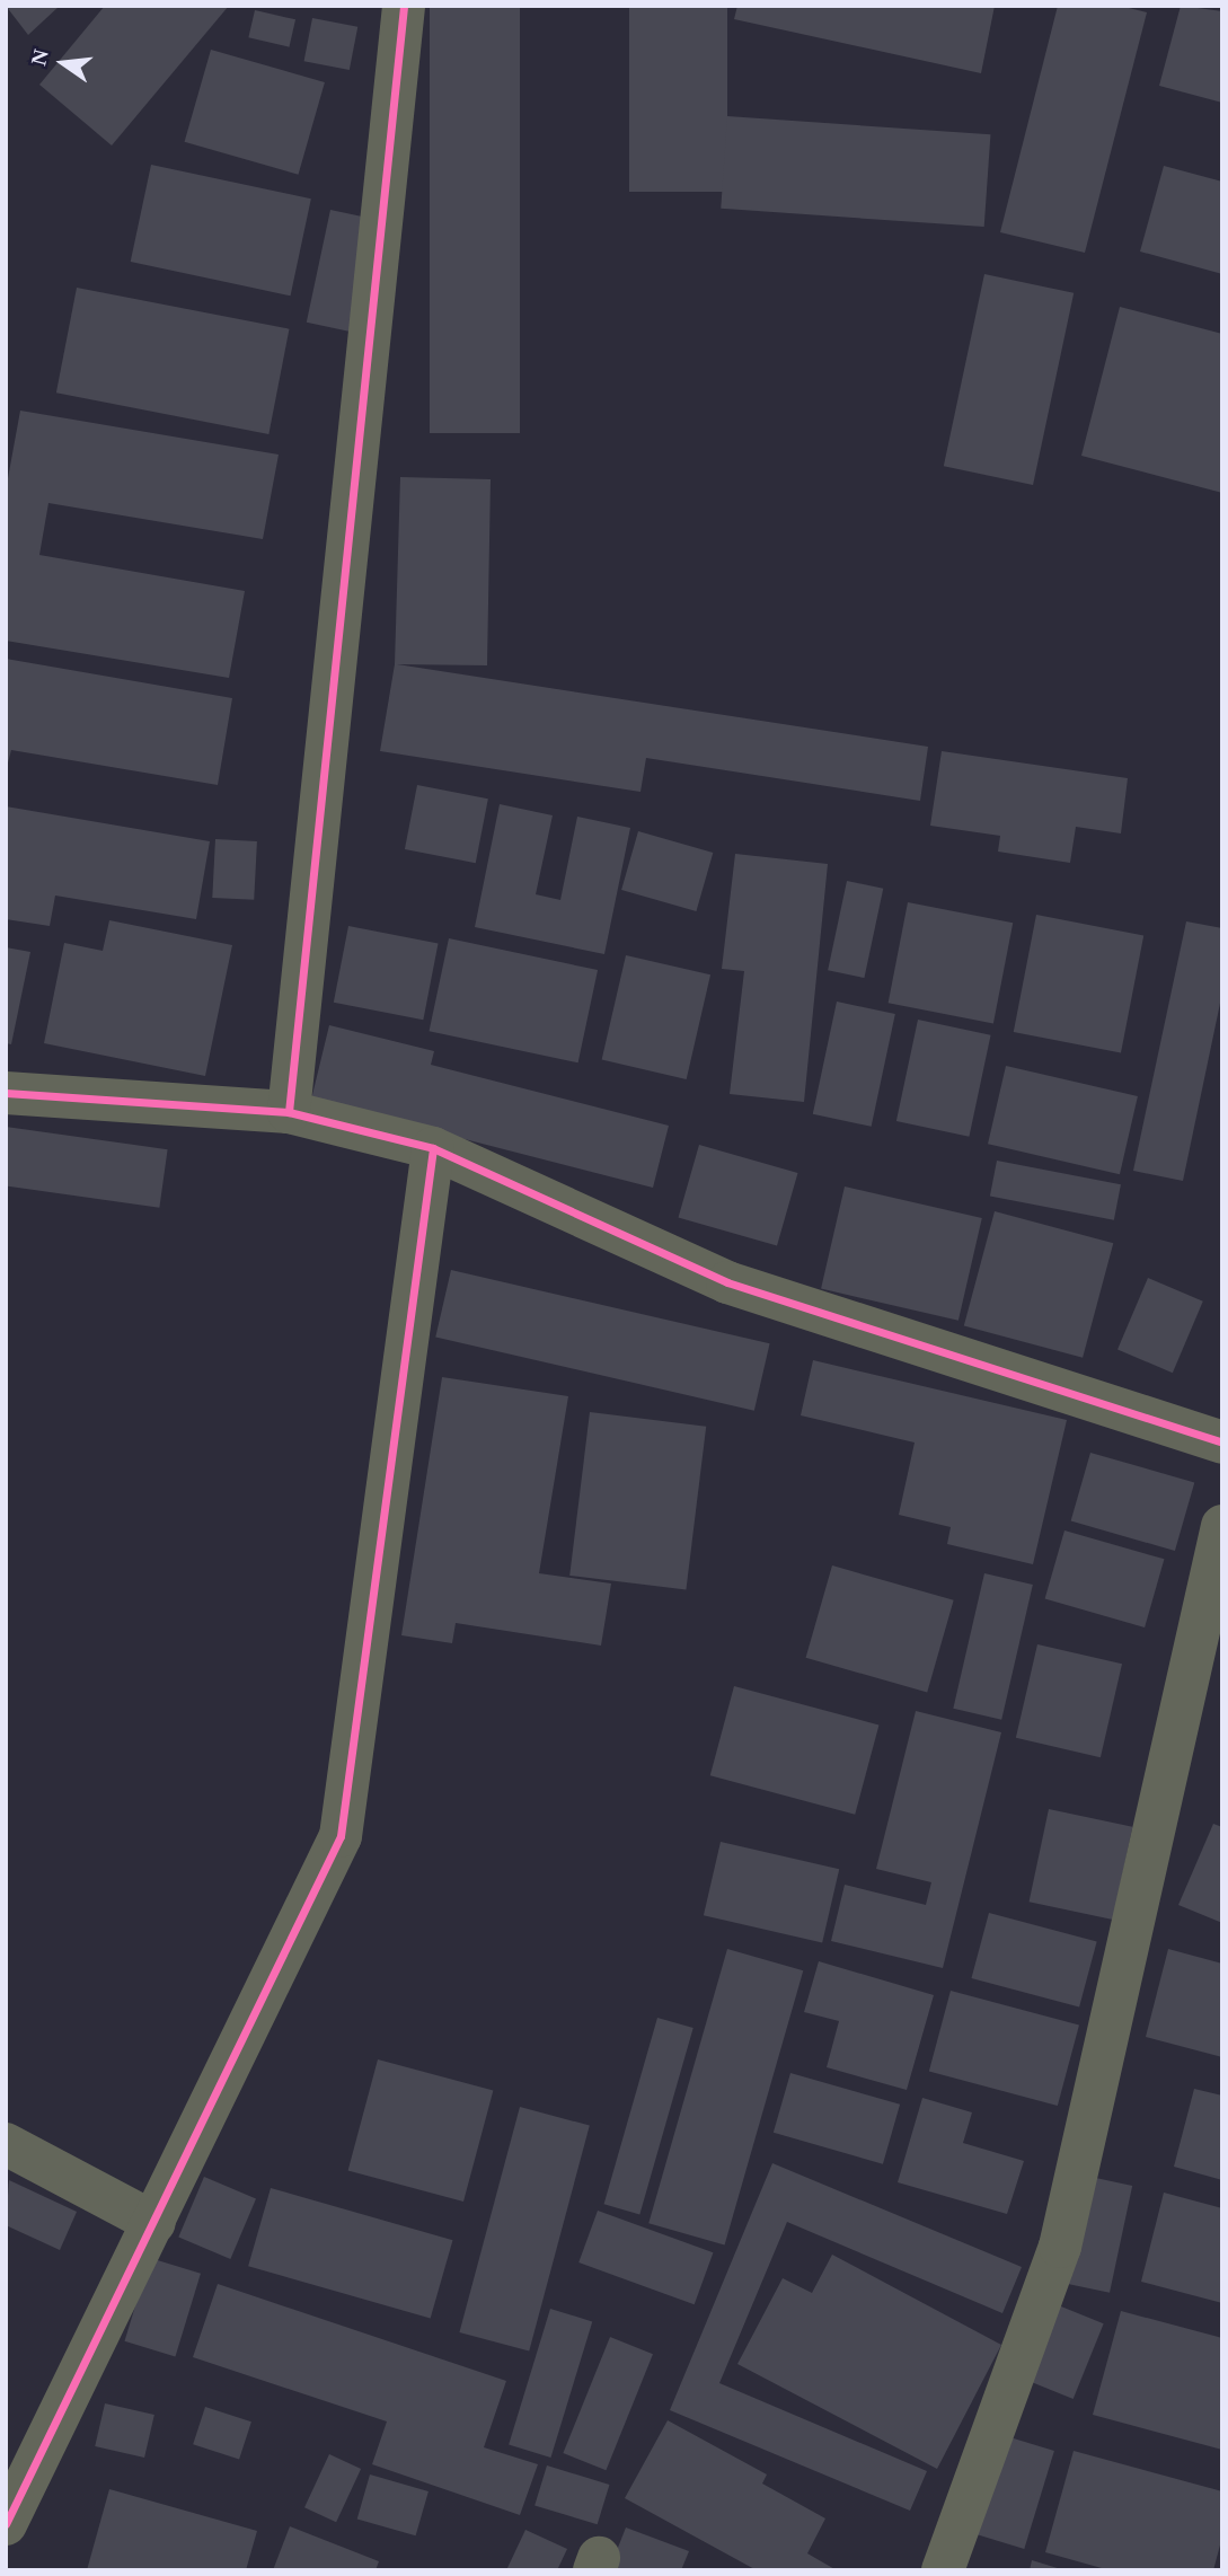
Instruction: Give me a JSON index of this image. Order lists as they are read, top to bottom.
{
  "north": "left"
}
